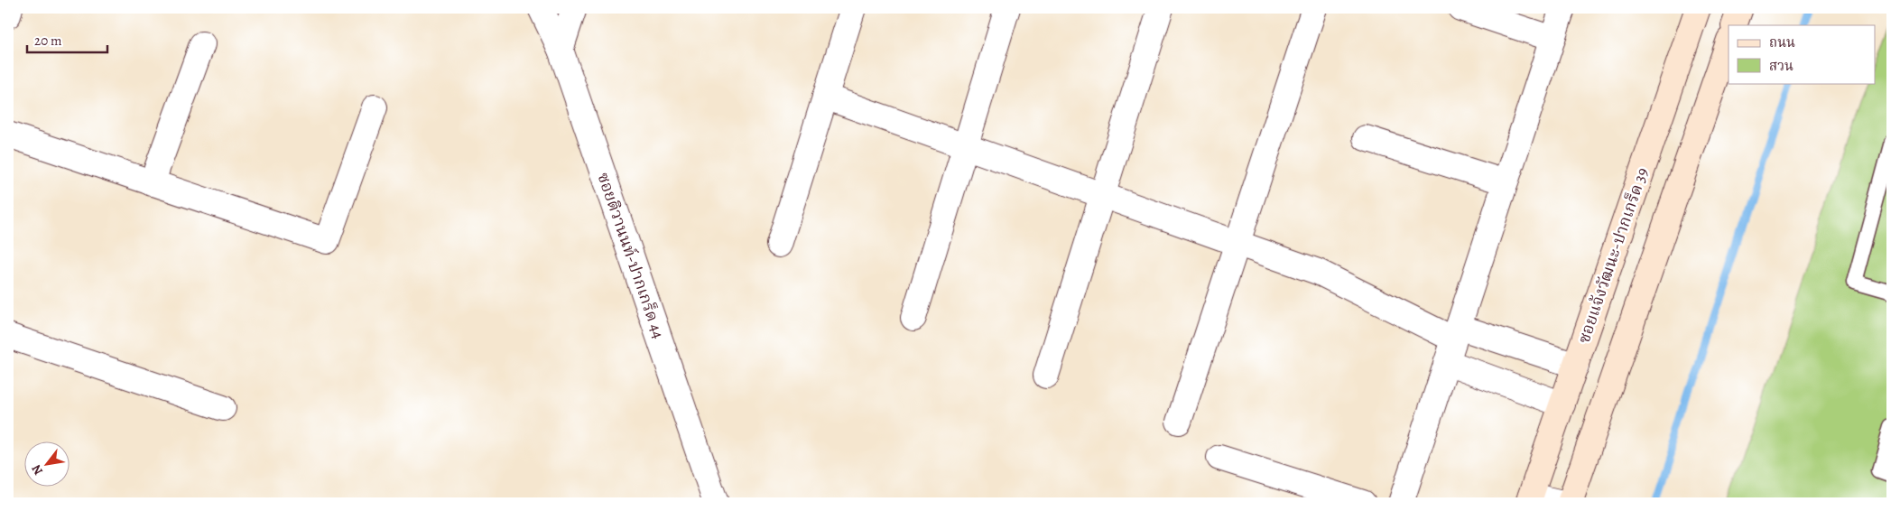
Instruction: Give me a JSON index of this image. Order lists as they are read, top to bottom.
{
  "streets": {
    "main road": ["ซอยแจ้งวัฒนะ-ปากเกร็ด 39"],
    "street": ["ซอยติวานนท์-ปากเกร็ด 44"]
  },
  "legend": ["ถนน", "สวน"],
  "scale_bar": "20 m",
  "north": "bottom left"
}
